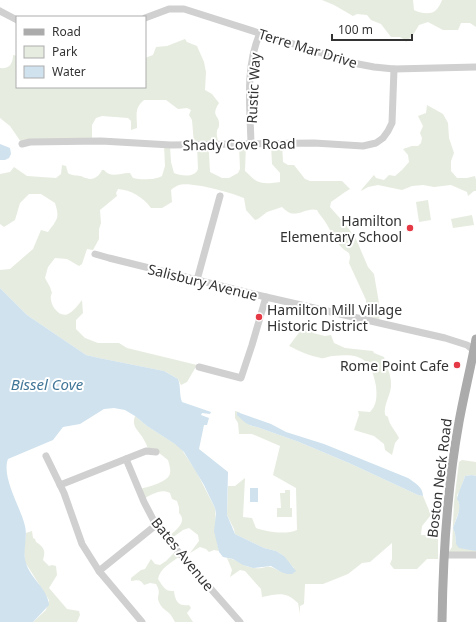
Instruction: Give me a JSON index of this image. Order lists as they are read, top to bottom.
{
  "streets": {
    "main road": ["Boston Neck Road"],
    "street": [
      "Terre Mar Drive",
      "Rustic Way",
      "Shady Cove Road",
      "Salisbury Avenue",
      "Bates Avenue"
    ]
  },
  "crossings": [
    ["Terre Mar Drive", "Rustic Way"],
    ["Terre Mar Drive", "Shady Cove Road"],
    ["Rustic Way", "Shady Cove Road"],
    ["Salisbury Avenue", "Boston Neck Road"]
  ],
  "water": ["Bissel Cove"],
  "places": ["Hamilton Elementary School", "Hamilton Mill Village Historic District", "Rome Point Cafe"],
  "legend": ["Road", "Park", "Water"],
  "scale_bar": "100 m"
}
